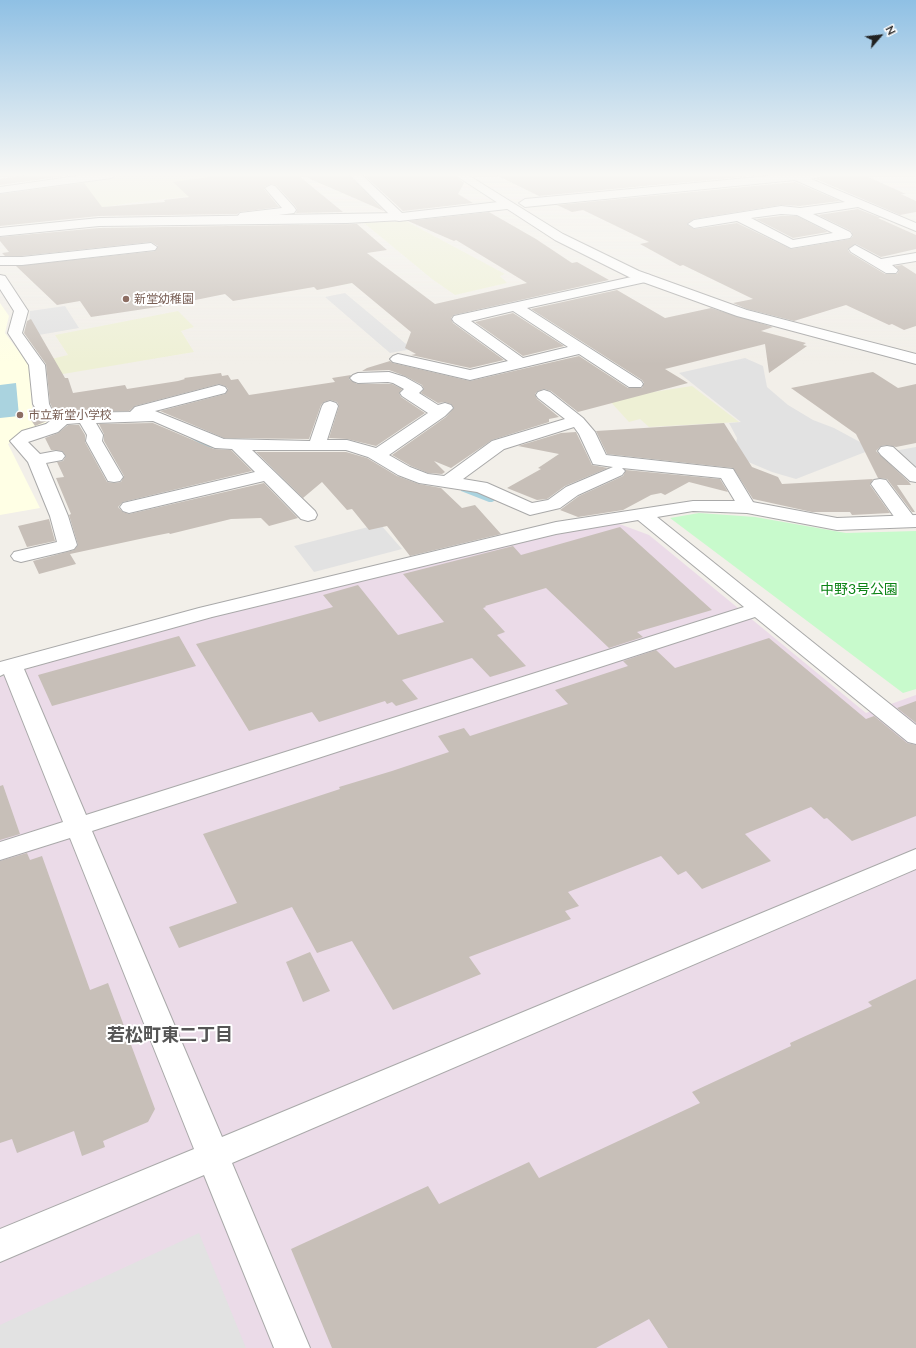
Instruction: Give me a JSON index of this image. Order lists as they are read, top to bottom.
{
  "districts": ["若松町東二丁目"],
  "parks": ["中野3号公園"],
  "places": ["新堂幼稚園", "市立新堂小学校"],
  "north": "top right"
}
